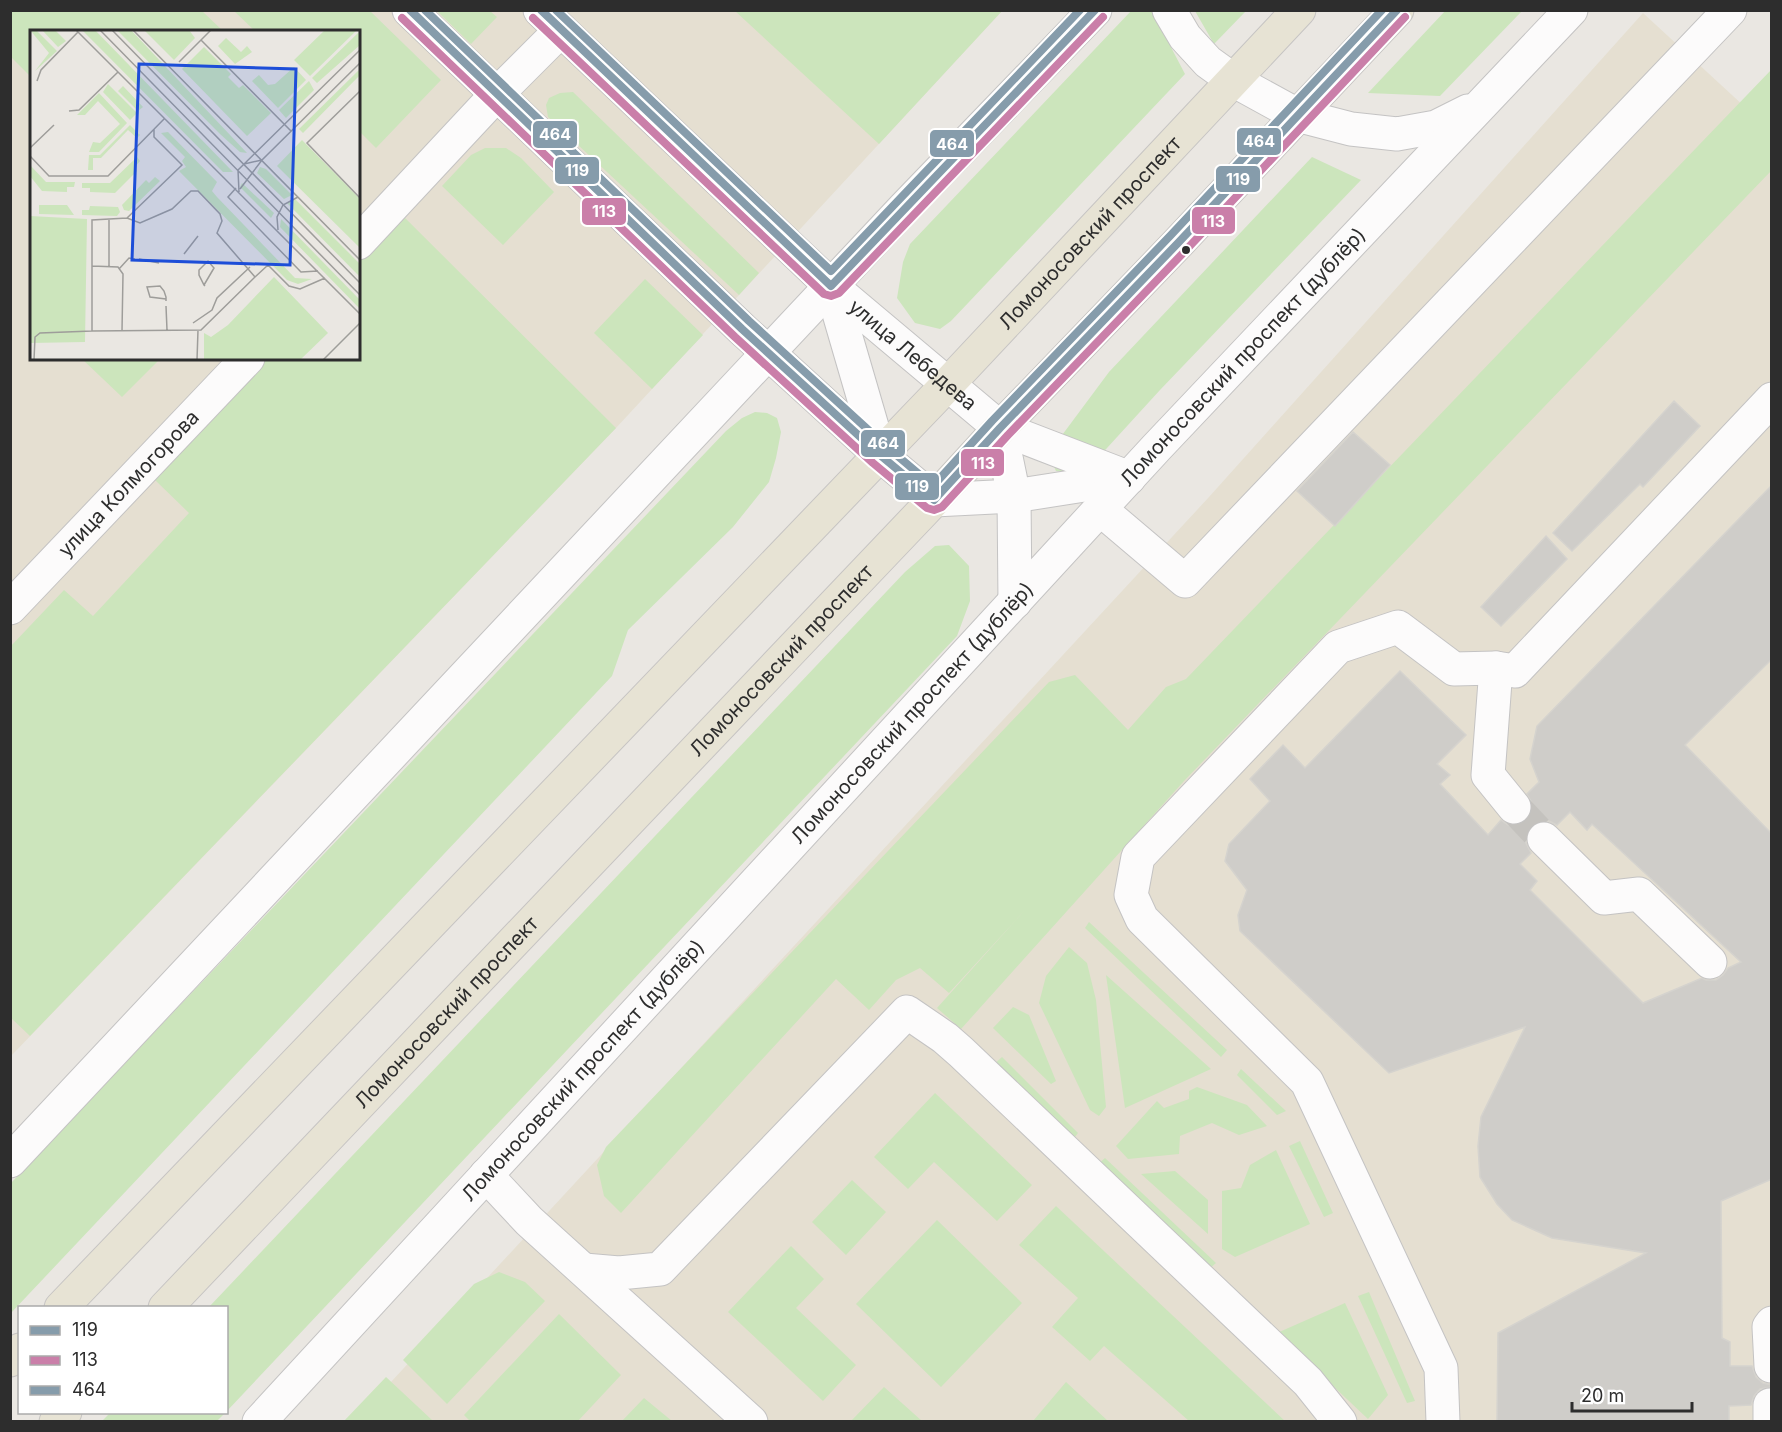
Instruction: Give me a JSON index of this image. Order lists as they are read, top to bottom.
{
  "streets": {
    "main road": ["Ломоносовский проспект"],
    "street": ["улица Лебедева", "Ломоносовский проспект (дублёр)", "улица Колмогорова"]
  },
  "crossings": [
    ["Ломоносовский проспект", "улица Лебедева"],
    ["улица Лебедева", "Ломоносовский проспект (дублёр)"]
  ],
  "lines": ["transit line 119", "transit line 464", "transit line 113"],
  "legend": ["119", "113", "464"],
  "scale_bar": "20 m"
}
